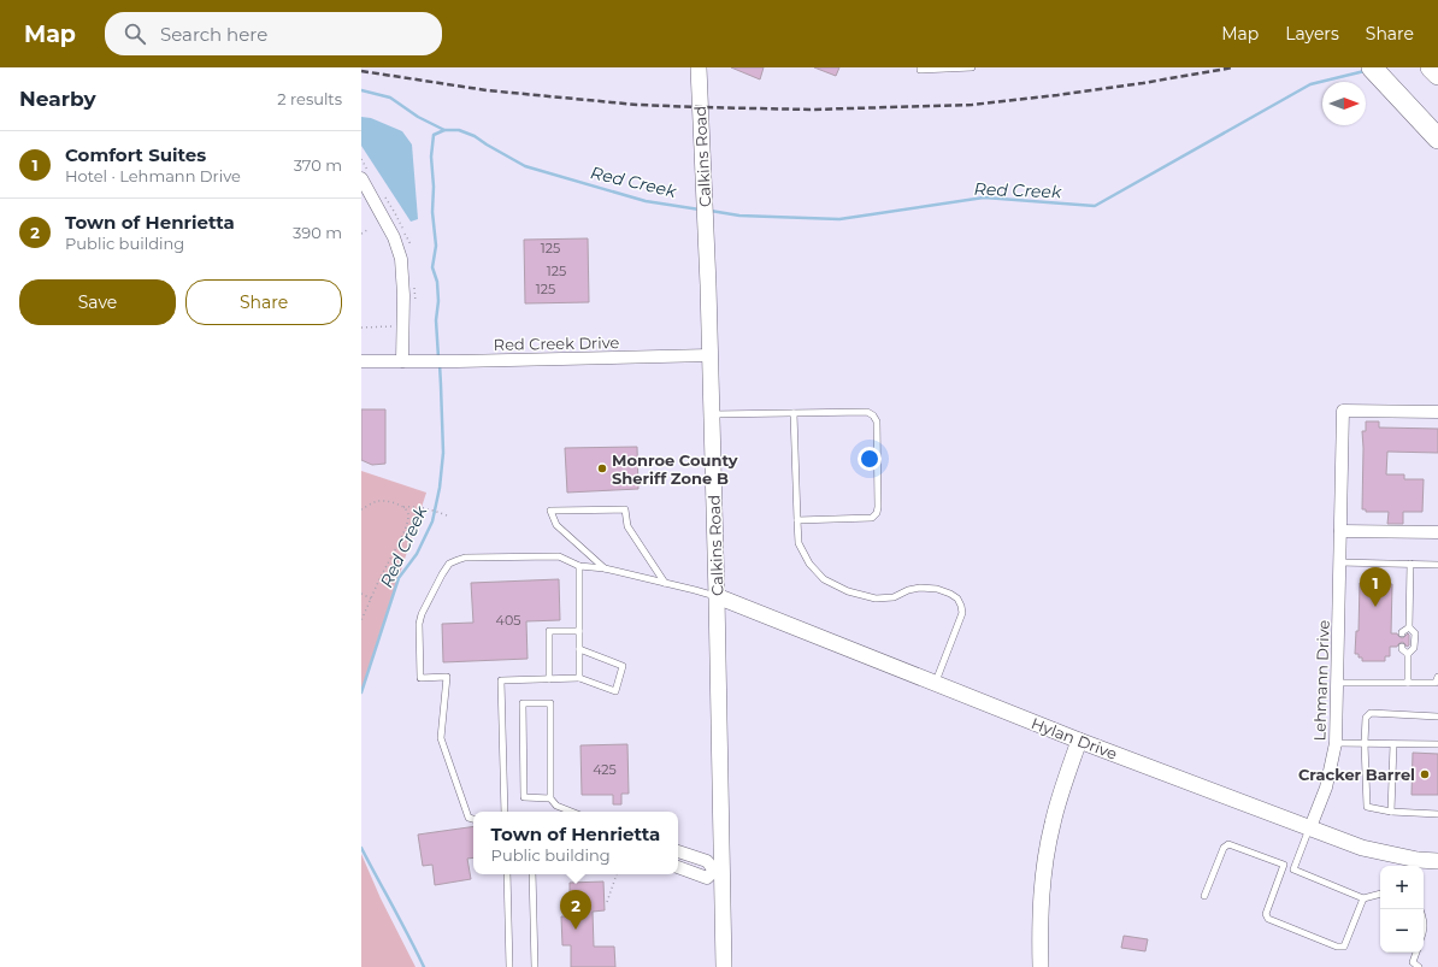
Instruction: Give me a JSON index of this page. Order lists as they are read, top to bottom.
{
  "streets": {
    "main road": ["Calkins Road", "Hylan Drive"],
    "street": ["Red Creek Drive", "Lehmann Drive"]
  },
  "crossings": [
    ["Calkins Road", "Red Creek Drive"],
    ["Calkins Road", "Hylan Drive"],
    ["Lehmann Drive", "Hylan Drive"]
  ],
  "water": ["Red Creek"],
  "places": ["Monroe County Sheriff Zone B", "Cracker Barrel"],
  "house_numbers": [
    "125",
    "125",
    "125",
    "405",
    "425"
  ],
  "north": "right",
  "page": {
    "header": "Map",
    "search": "Search here",
    "nav": ["Map", "Layers", "Share"],
    "heading": ["Nearby", "2 results"],
    "list": [
      {
        "mark": "1",
        "name": "Comfort Suites",
        "note": "Hotel · Lehmann Drive",
        "value": "370 m"
      },
      {
        "mark": "2",
        "name": "Town of Henrietta",
        "note": "Public building",
        "value": "390 m"
      }
    ],
    "buttons": ["Save", "Share"],
    "pins": ["1", "2"],
    "popup": ["Town of Henrietta", "Public building"],
    "map_buttons": ["+", "−"]
  }
}
